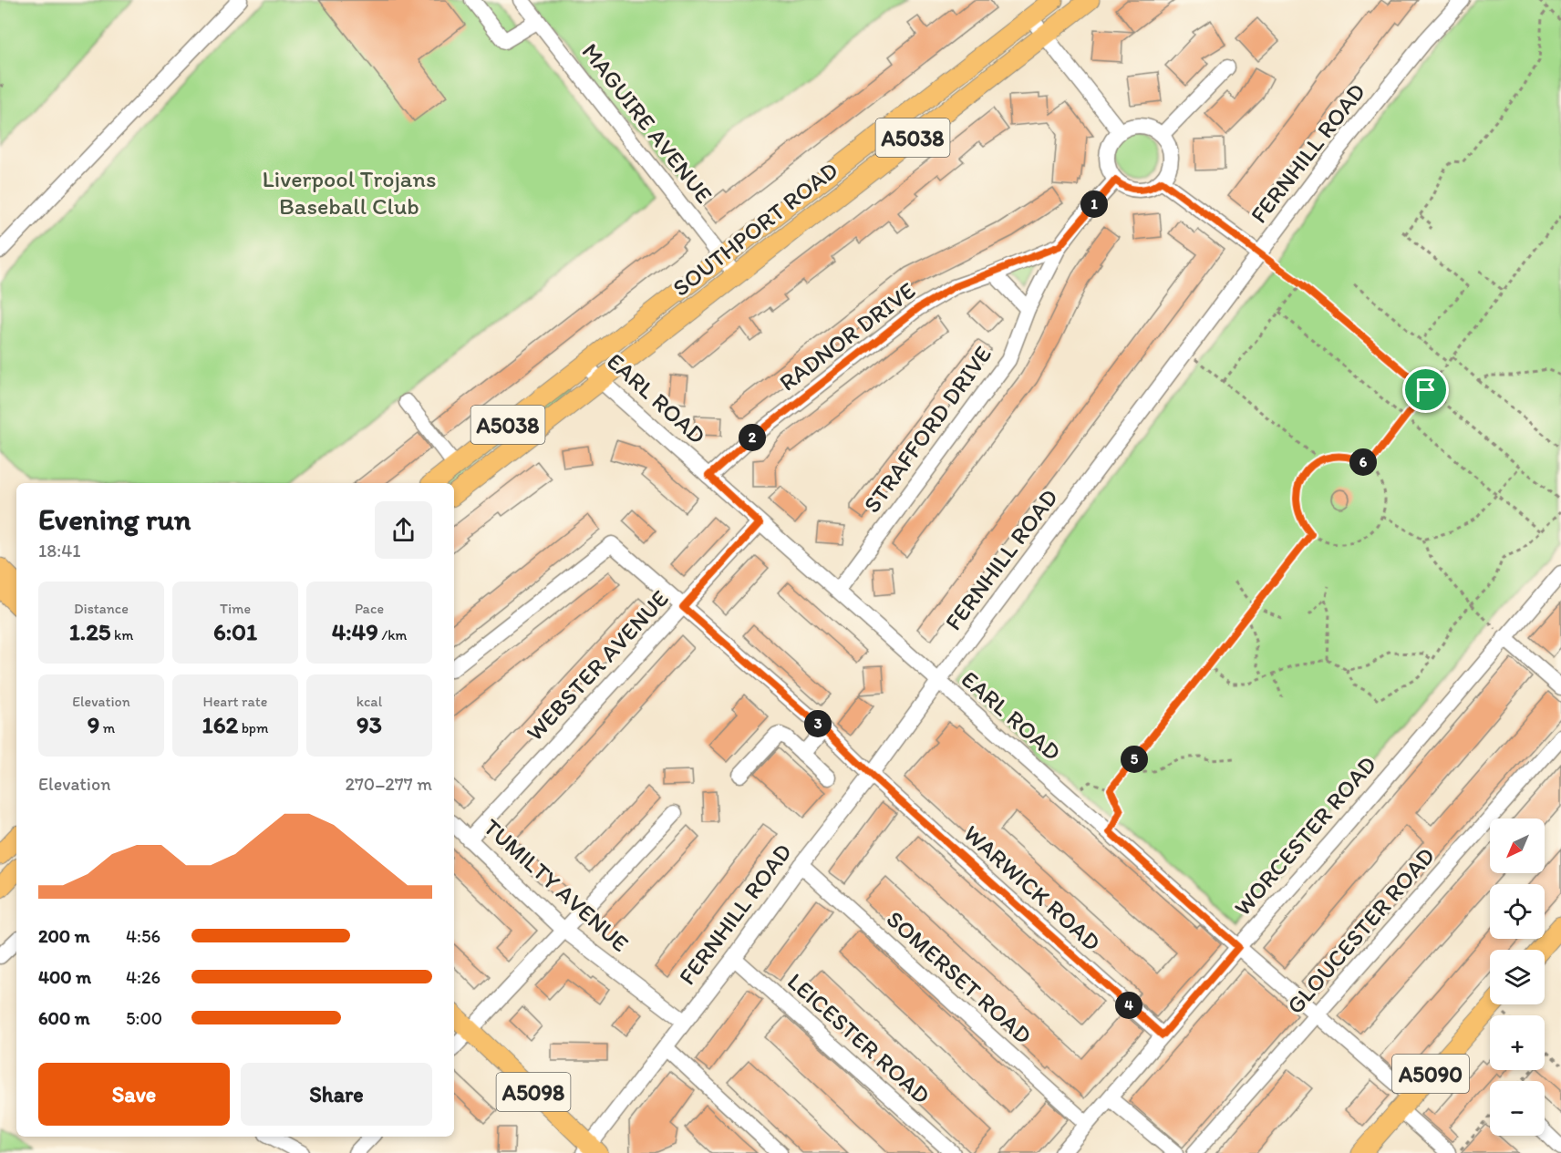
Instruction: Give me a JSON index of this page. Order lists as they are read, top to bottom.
{
  "streets": {
    "main road": [
      "A5038",
      "SOUTHPORT ROAD",
      "A5090",
      "A5098"
    ],
    "street": [
      "MAGUIRE AVENUE",
      "FERNHILL ROAD",
      "RADNOR DRIVE",
      "EARL ROAD",
      "STRAFFORD DRIVE",
      "WEBSTER AVENUE",
      "WORCESTER ROAD",
      "TUMILTY AVENUE",
      "WARWICK ROAD",
      "GLOUCESTER ROAD",
      "SOMERSET ROAD",
      "LEICESTER ROAD"
    ]
  },
  "crossings": [
    ["MAGUIRE AVENUE", "SOUTHPORT ROAD"],
    ["FERNHILL ROAD", "EARL ROAD"],
    ["FERNHILL ROAD", "TUMILTY AVENUE"],
    ["FERNHILL ROAD", "WARWICK ROAD"],
    ["FERNHILL ROAD", "SOMERSET ROAD"],
    ["FERNHILL ROAD", "LEICESTER ROAD"],
    ["FERNHILL ROAD", "A5098"],
    ["SOUTHPORT ROAD", "EARL ROAD"],
    ["RADNOR DRIVE", "EARL ROAD"],
    ["RADNOR DRIVE", "STRAFFORD DRIVE"],
    ["EARL ROAD", "STRAFFORD DRIVE"],
    ["EARL ROAD", "WEBSTER AVENUE"],
    ["EARL ROAD", "WORCESTER ROAD"],
    ["EARL ROAD", "GLOUCESTER ROAD"],
    ["EARL ROAD", "A5090"],
    ["WEBSTER AVENUE", "TUMILTY AVENUE"],
    ["WEBSTER AVENUE", "WARWICK ROAD"],
    ["WORCESTER ROAD", "WARWICK ROAD"],
    ["WORCESTER ROAD", "SOMERSET ROAD"]
  ],
  "parks": ["Liverpool Trojans Baseball Club"],
  "north": "bottom left",
  "page": {
    "pins": [
      "1",
      "2",
      "6",
      "3",
      "5",
      "4"
    ],
    "heading": ["Evening run", "18:41"],
    "stats": [
      ["Distance", "1.25 km"],
      ["Time", "6:01"],
      ["Pace", "4:49 /km"],
      ["Elevation", "9 m"],
      ["Heart rate", "162 bpm"],
      ["kcal", "93"]
    ],
    "chart": ["Elevation", "270–277 m"],
    "map_buttons": ["+", "−"],
    "list": [
      {
        "name": "200 m",
        "note": "4:56"
      },
      {
        "name": "400 m",
        "note": "4:26"
      },
      {
        "name": "600 m",
        "note": "5:00"
      }
    ],
    "buttons": ["Save", "Share"]
  }
}
